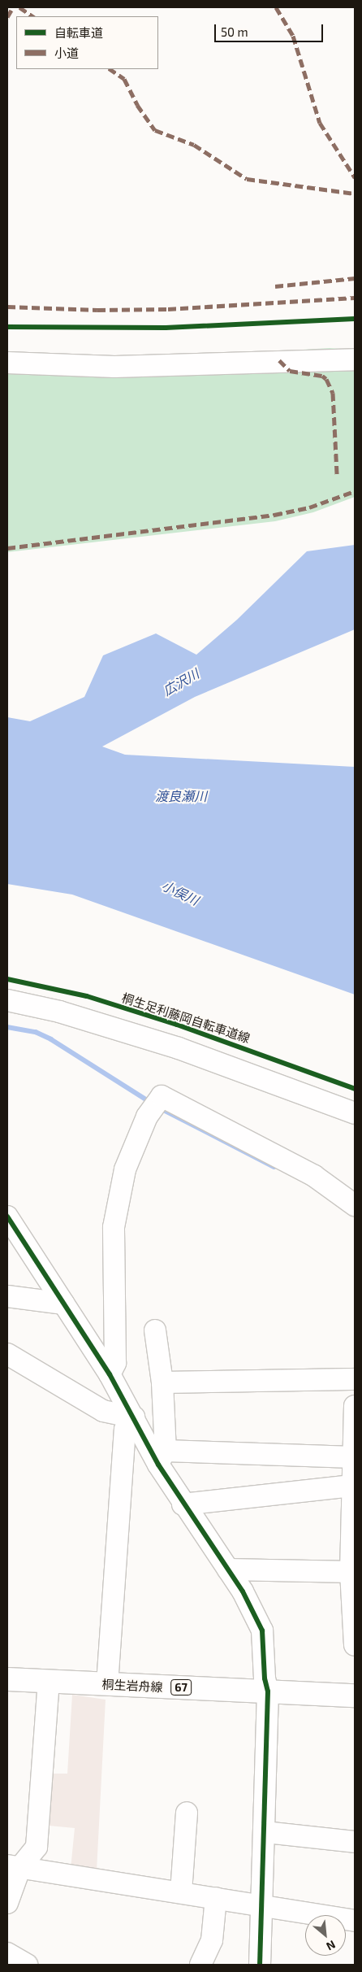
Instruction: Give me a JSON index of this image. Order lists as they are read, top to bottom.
{
  "streets": {
    "main road": ["桐生岩舟線", "67"],
    "cycle path": ["桐生足利藤岡自転車道線"]
  },
  "water": ["広沢川", "渡良瀬川", "小俣川"],
  "legend": ["自転車道", "小道"],
  "scale_bar": "50 m",
  "north": "bottom right"
}
